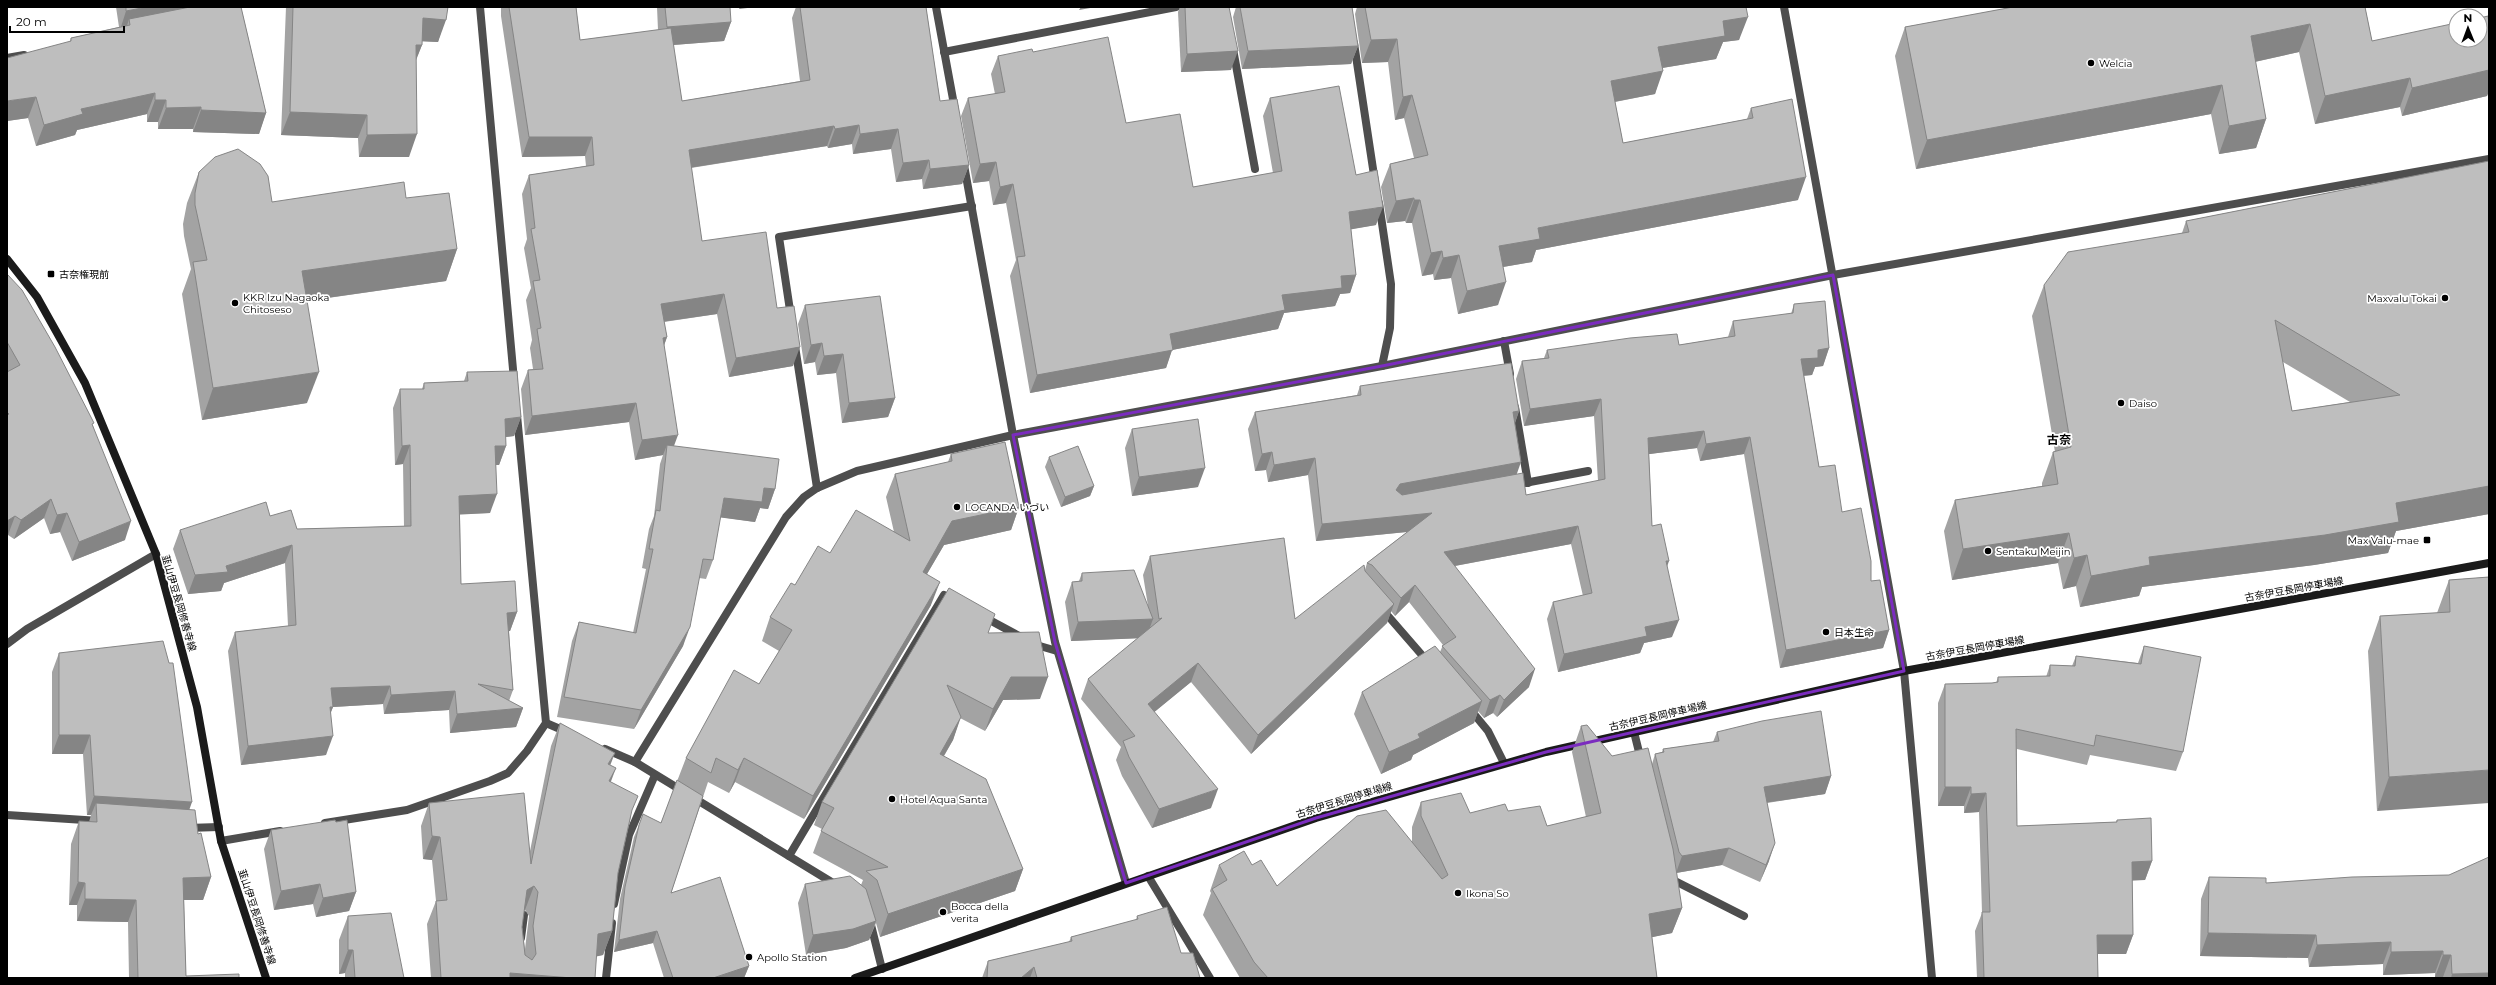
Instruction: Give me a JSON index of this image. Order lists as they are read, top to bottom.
{
  "streets": {
    "main road": ["古奈伊豆長岡停車場線", "韮山伊豆長岡修善寺線"]
  },
  "districts": ["古奈"],
  "places": {
    "other": [
      "Welcia",
      "Maxvalu Tokai",
      "KKR Izu Nagaoka Chitoseso",
      "Daiso",
      "LOCANDA いづい",
      "Sentaku Meijin",
      "日本生命",
      "Hotel Aqua Santa",
      "Ikona So",
      "Bocca della verita",
      "Apollo Station"
    ],
    "transit": ["古奈権現前", "Max Valu-mae"]
  },
  "scale_bar": "20 m",
  "north": "top"
}
